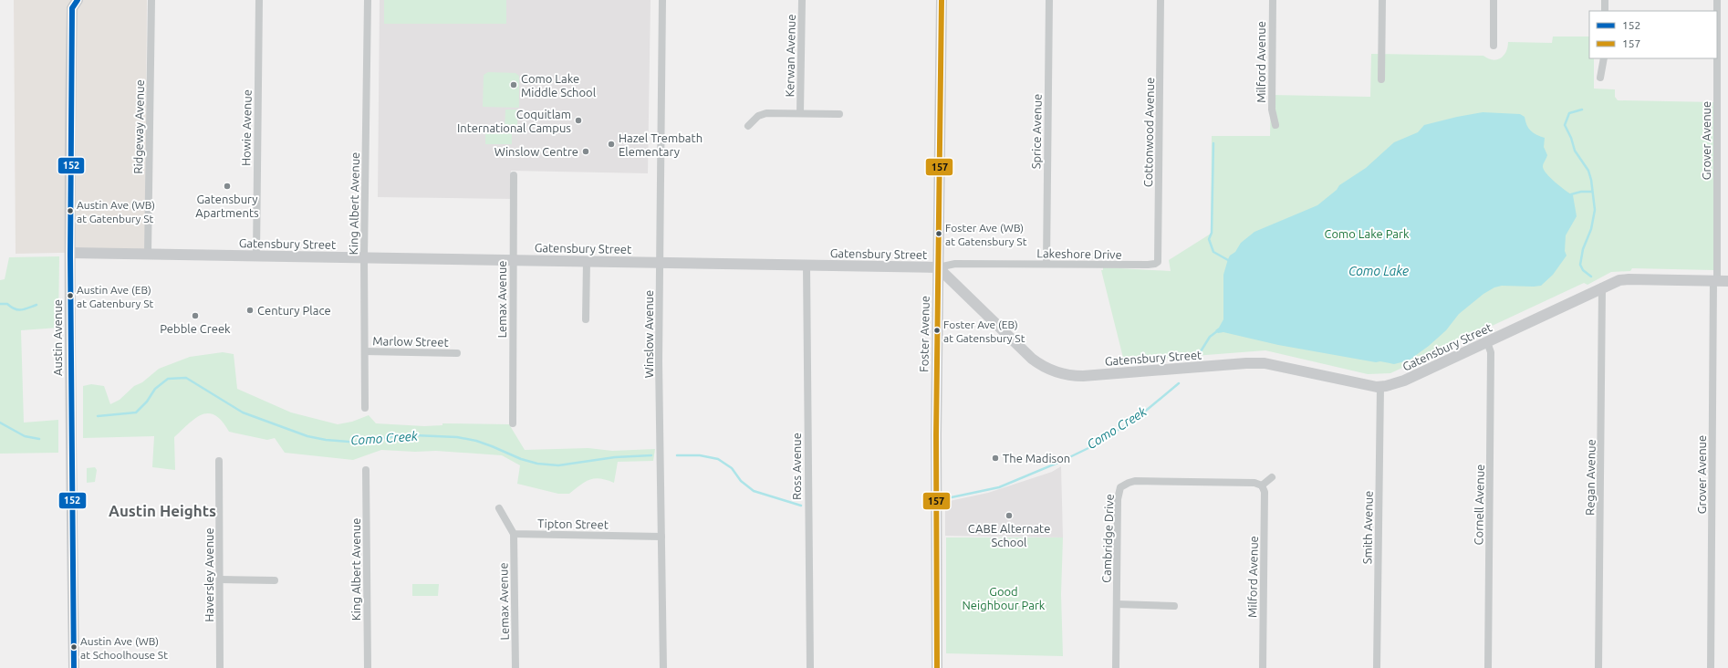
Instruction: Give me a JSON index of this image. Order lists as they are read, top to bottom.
{
  "streets": {
    "street": [
      "Kerwan Avenue",
      "Milford Avenue",
      "Ridgeway Avenue",
      "Howie Avenue",
      "Sprice Avenue",
      "Cottonwood Avenue",
      "Grover Avenue",
      "King Albert Avenue",
      "Gatensbury Street",
      "Lakeshore Drive",
      "Lemax Avenue",
      "Winslow Avenue",
      "Foster Avenue",
      "Austin Avenue",
      "Marlow Street",
      "Ross Avenue",
      "Regan Avenue",
      "Cornell Avenue",
      "Tipton Street",
      "Smith Avenue",
      "Cambridge Drive",
      "Haversley Avenue"
    ]
  },
  "crossings": [
    ["Milford Avenue", "Cambridge Drive"],
    ["Ridgeway Avenue", "Gatensbury Street"],
    ["Howie Avenue", "Gatensbury Street"],
    ["Sprice Avenue", "Lakeshore Drive"],
    ["Cottonwood Avenue", "Lakeshore Drive"],
    ["Grover Avenue", "Gatensbury Street"],
    ["King Albert Avenue", "Gatensbury Street"],
    ["King Albert Avenue", "Marlow Street"],
    ["Gatensbury Street", "Lakeshore Drive"],
    ["Gatensbury Street", "Lemax Avenue"],
    ["Gatensbury Street", "Winslow Avenue"],
    ["Gatensbury Street", "Foster Avenue"],
    ["Gatensbury Street", "Austin Avenue"],
    ["Gatensbury Street", "Ross Avenue"],
    ["Gatensbury Street", "Regan Avenue"],
    ["Gatensbury Street", "Cornell Avenue"],
    ["Gatensbury Street", "Smith Avenue"],
    ["Lakeshore Drive", "Foster Avenue"],
    ["Lemax Avenue", "Tipton Street"],
    ["Winslow Avenue", "Tipton Street"]
  ],
  "districts": ["Austin Heights"],
  "water": ["Como Lake", "Como Creek"],
  "parks": ["Como Lake Park", "Good Neighbour Park"],
  "places": [
    "Como Lake Middle School",
    "Coquitlam International Campus",
    "Hazel Trembath Elementary",
    "Winslow Centre",
    "Gatensbury Apartments",
    "Austin Ave (WB) at Gatenbury St",
    "Foster Ave (WB) at Gatensbury St",
    "Austin Ave (EB) at Gatenbury St",
    "Century Place",
    "Pebble Creek",
    "Foster Ave (EB) at Gatensbury St",
    "The Madison",
    "CABE Alternate School",
    "Austin Ave (WB) at Schoolhouse St"
  ],
  "lines": ["transit line 152", "transit line 157"],
  "legend": ["152", "157"]
}
